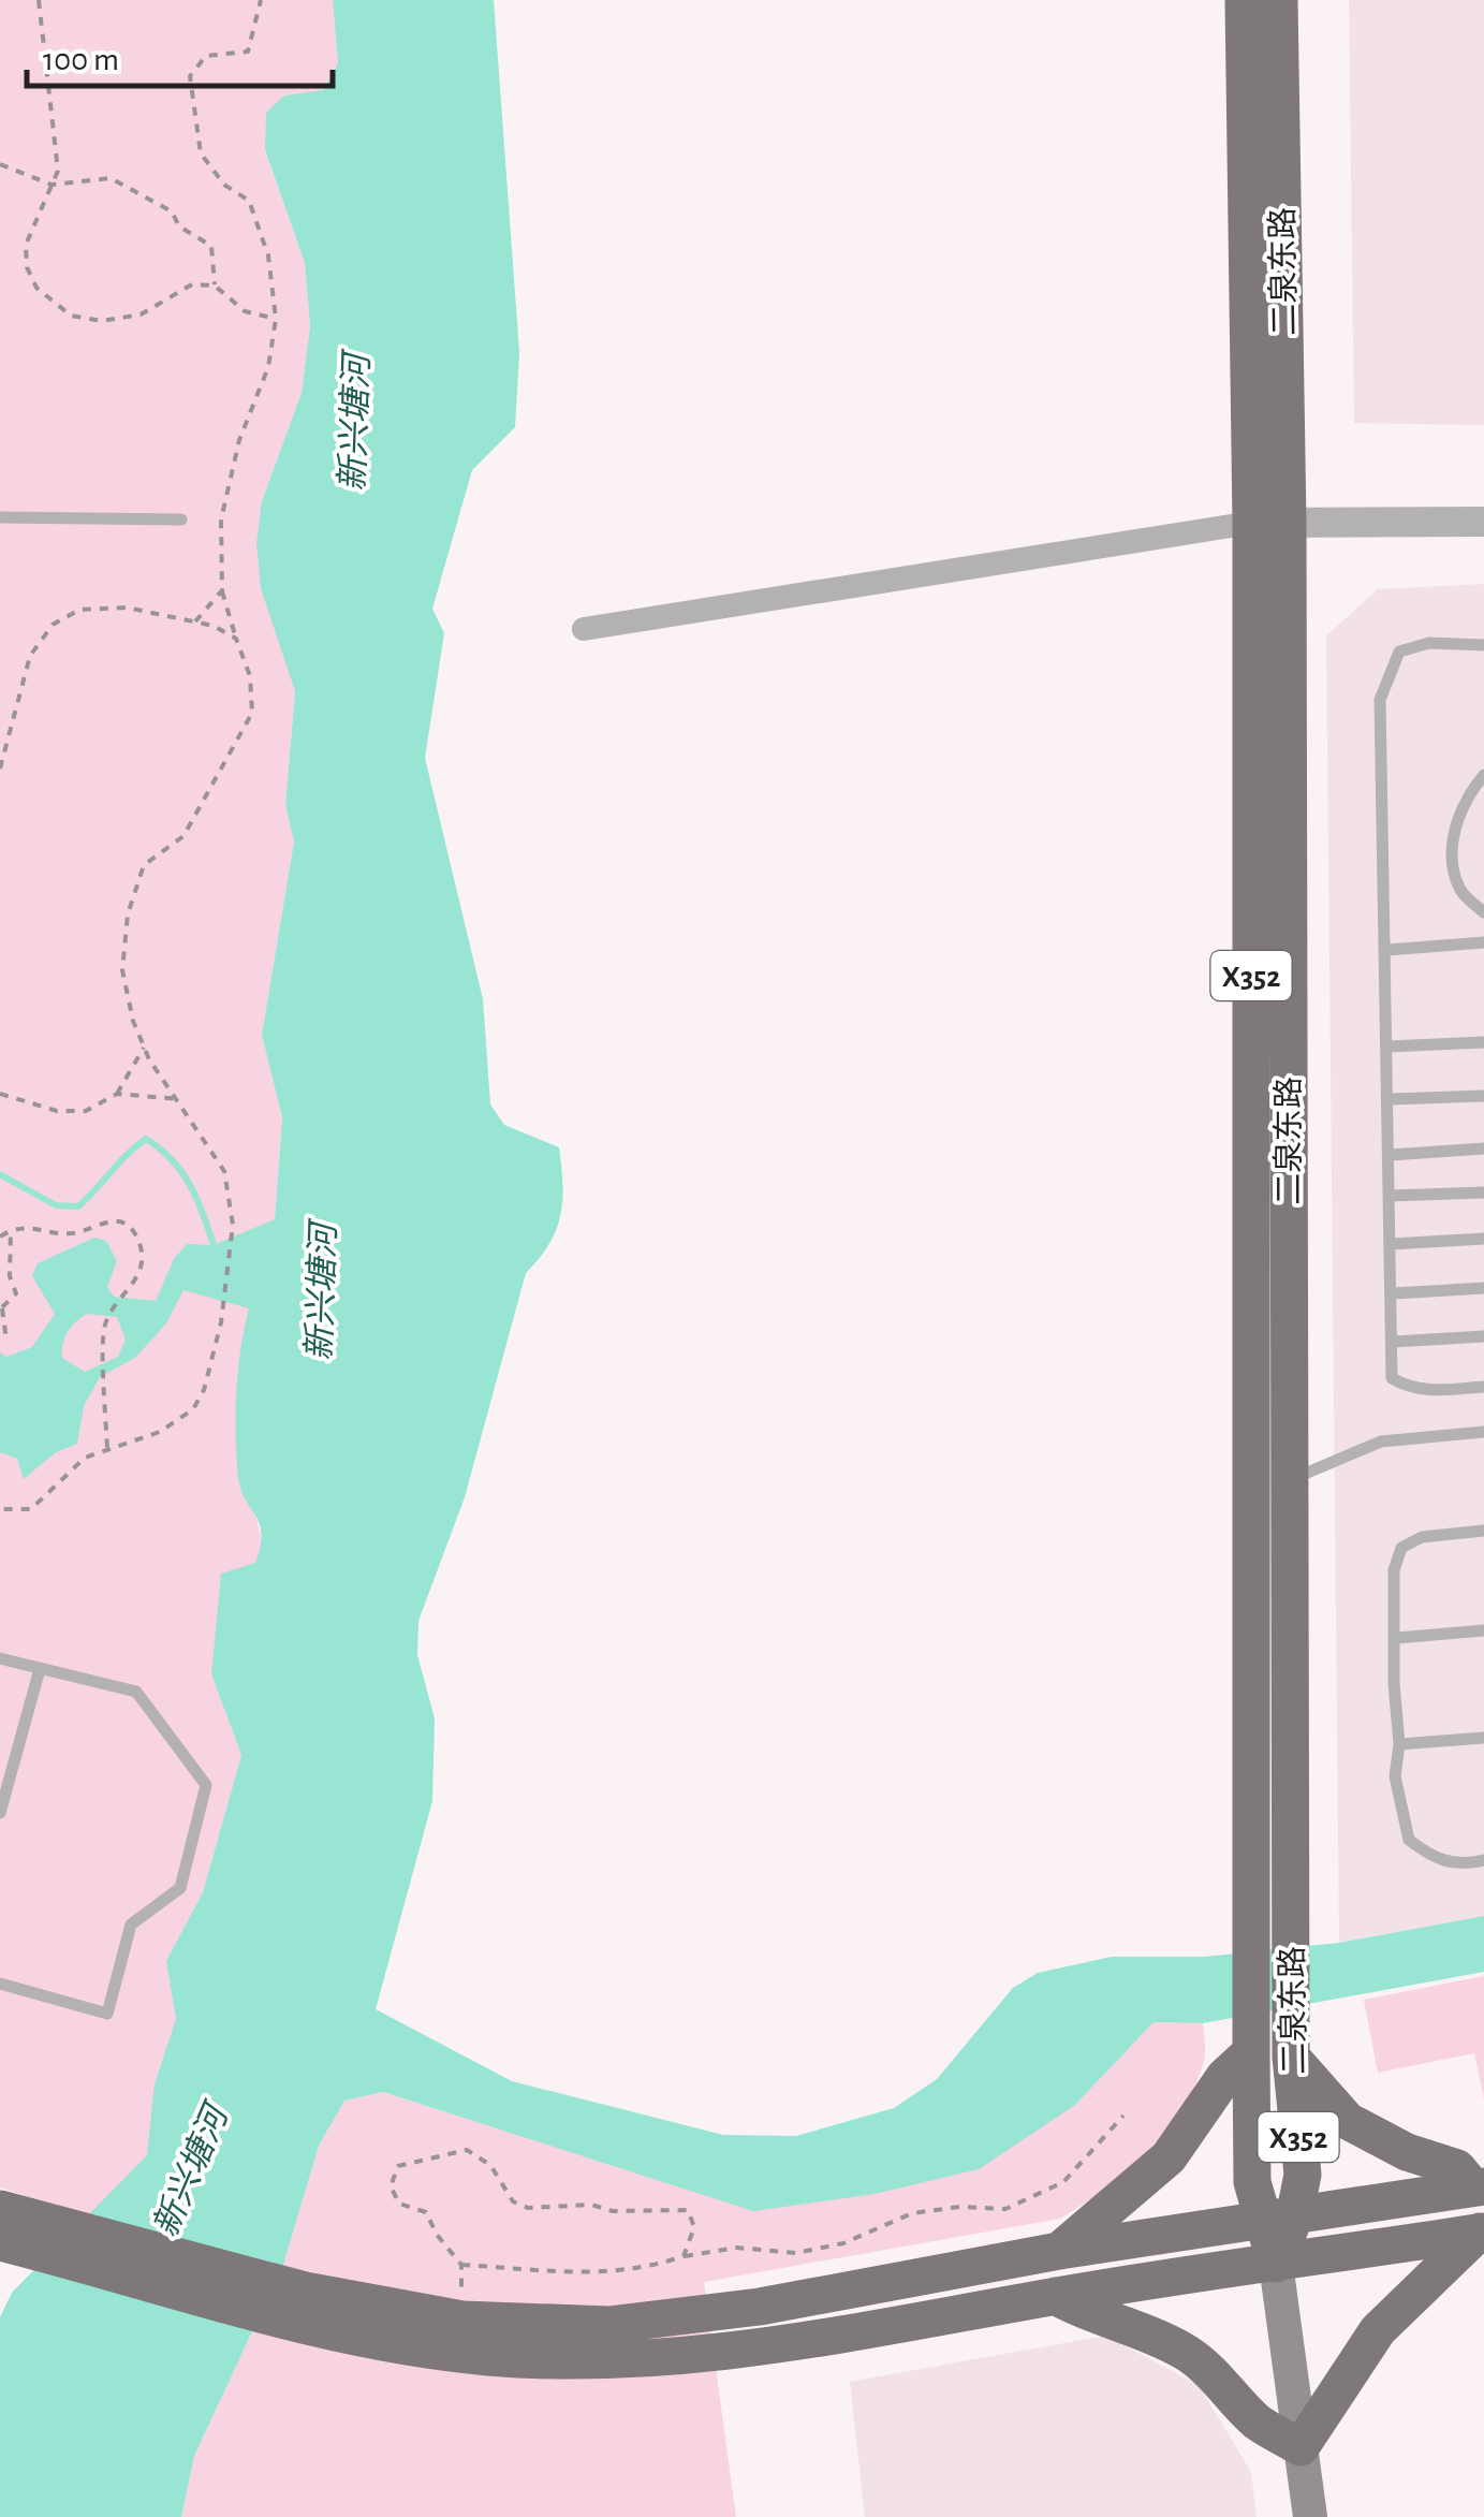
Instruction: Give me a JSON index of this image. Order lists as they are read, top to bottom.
{
  "streets": {
    "main road": ["二泉东路", "X352"]
  },
  "water": ["新兴塘河"],
  "scale_bar": "100 m"
}
